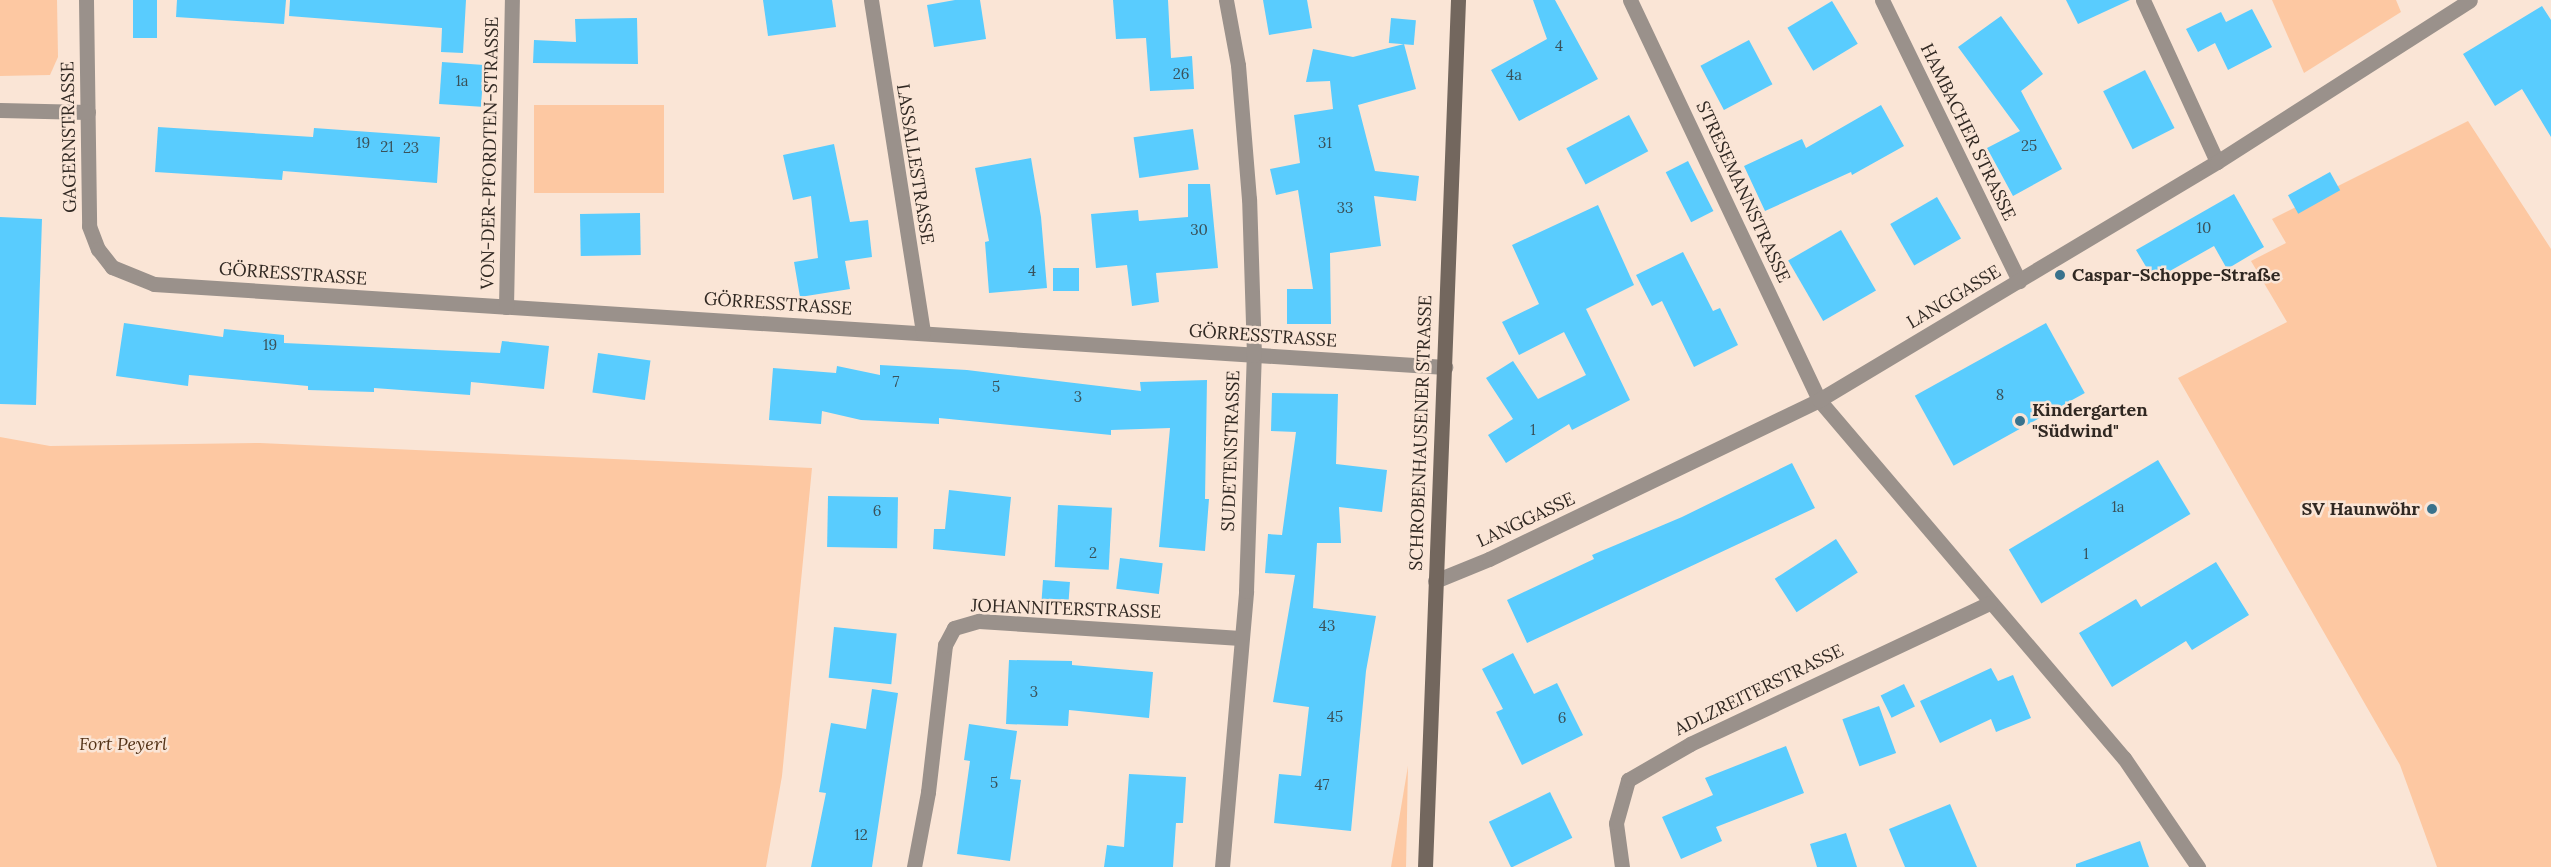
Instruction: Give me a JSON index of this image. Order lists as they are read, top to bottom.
{
  "streets": {
    "street": [
      "HAMBACHER STRASSE",
      "GAGERNSTRASSE",
      "VON-DER-PFORDTEN-STRASSE",
      "LASSALLESTRASSE",
      "STRESEMANNSTRASSE",
      "GÖRRESSTRASSE",
      "LANGGASSE",
      "SCHROBENHAUSENER STRASSE",
      "SUDETENSTRASSE",
      "JOHANNITERSTRASSE",
      "ADLZREITERSTRASSE"
    ]
  },
  "crossings": [
    ["HAMBACHER STRASSE", "LANGGASSE"],
    ["GAGERNSTRASSE", "GÖRRESSTRASSE"],
    ["VON-DER-PFORDTEN-STRASSE", "GÖRRESSTRASSE"],
    ["LASSALLESTRASSE", "GÖRRESSTRASSE"],
    ["STRESEMANNSTRASSE", "LANGGASSE"],
    ["GÖRRESSTRASSE", "SCHROBENHAUSENER STRASSE"],
    ["GÖRRESSTRASSE", "SUDETENSTRASSE"],
    ["LANGGASSE", "SCHROBENHAUSENER STRASSE"],
    ["SUDETENSTRASSE", "JOHANNITERSTRASSE"]
  ],
  "parks": ["Fort Peyerl"],
  "places": ["Caspar-Schoppe-Straße", "Kindergarten \"Südwind\"", "SV Haunwöhr"],
  "house_numbers": [
    "4",
    "26",
    "4a",
    "1a",
    "19",
    "31",
    "25",
    "21",
    "23",
    "33",
    "10",
    "30",
    "4",
    "19",
    "7",
    "5",
    "8",
    "3",
    "1",
    "1a",
    "6",
    "2",
    "1",
    "43",
    "3",
    "45",
    "6",
    "5",
    "47",
    "12"
  ]
}
